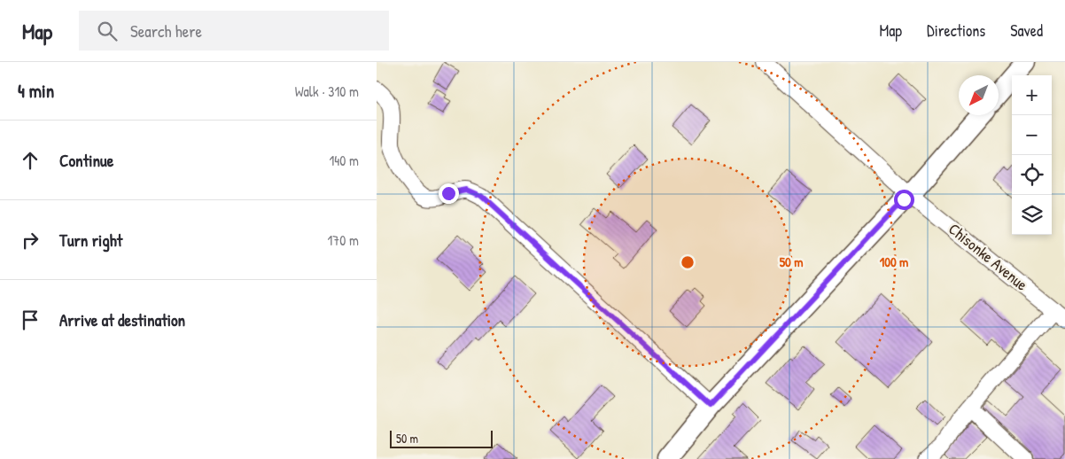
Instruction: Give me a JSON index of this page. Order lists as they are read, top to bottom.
{
  "streets": {
    "street": ["Chisonke Avenue"]
  },
  "scale_bar": "50 m",
  "north": "bottom left",
  "page": {
    "header": "Map",
    "search": "Search here",
    "nav": ["Map", "Directions", "Saved"],
    "heading": ["4 min", "Walk · 310 m"],
    "map_buttons": ["+", "−"],
    "list": [
      ["Continue", "140 m"],
      ["Turn right", "170 m"],
      "Arrive at destination"
    ],
    "scale": "50 m"
  },
  "rings": ["50 m", "100 m"]
}
